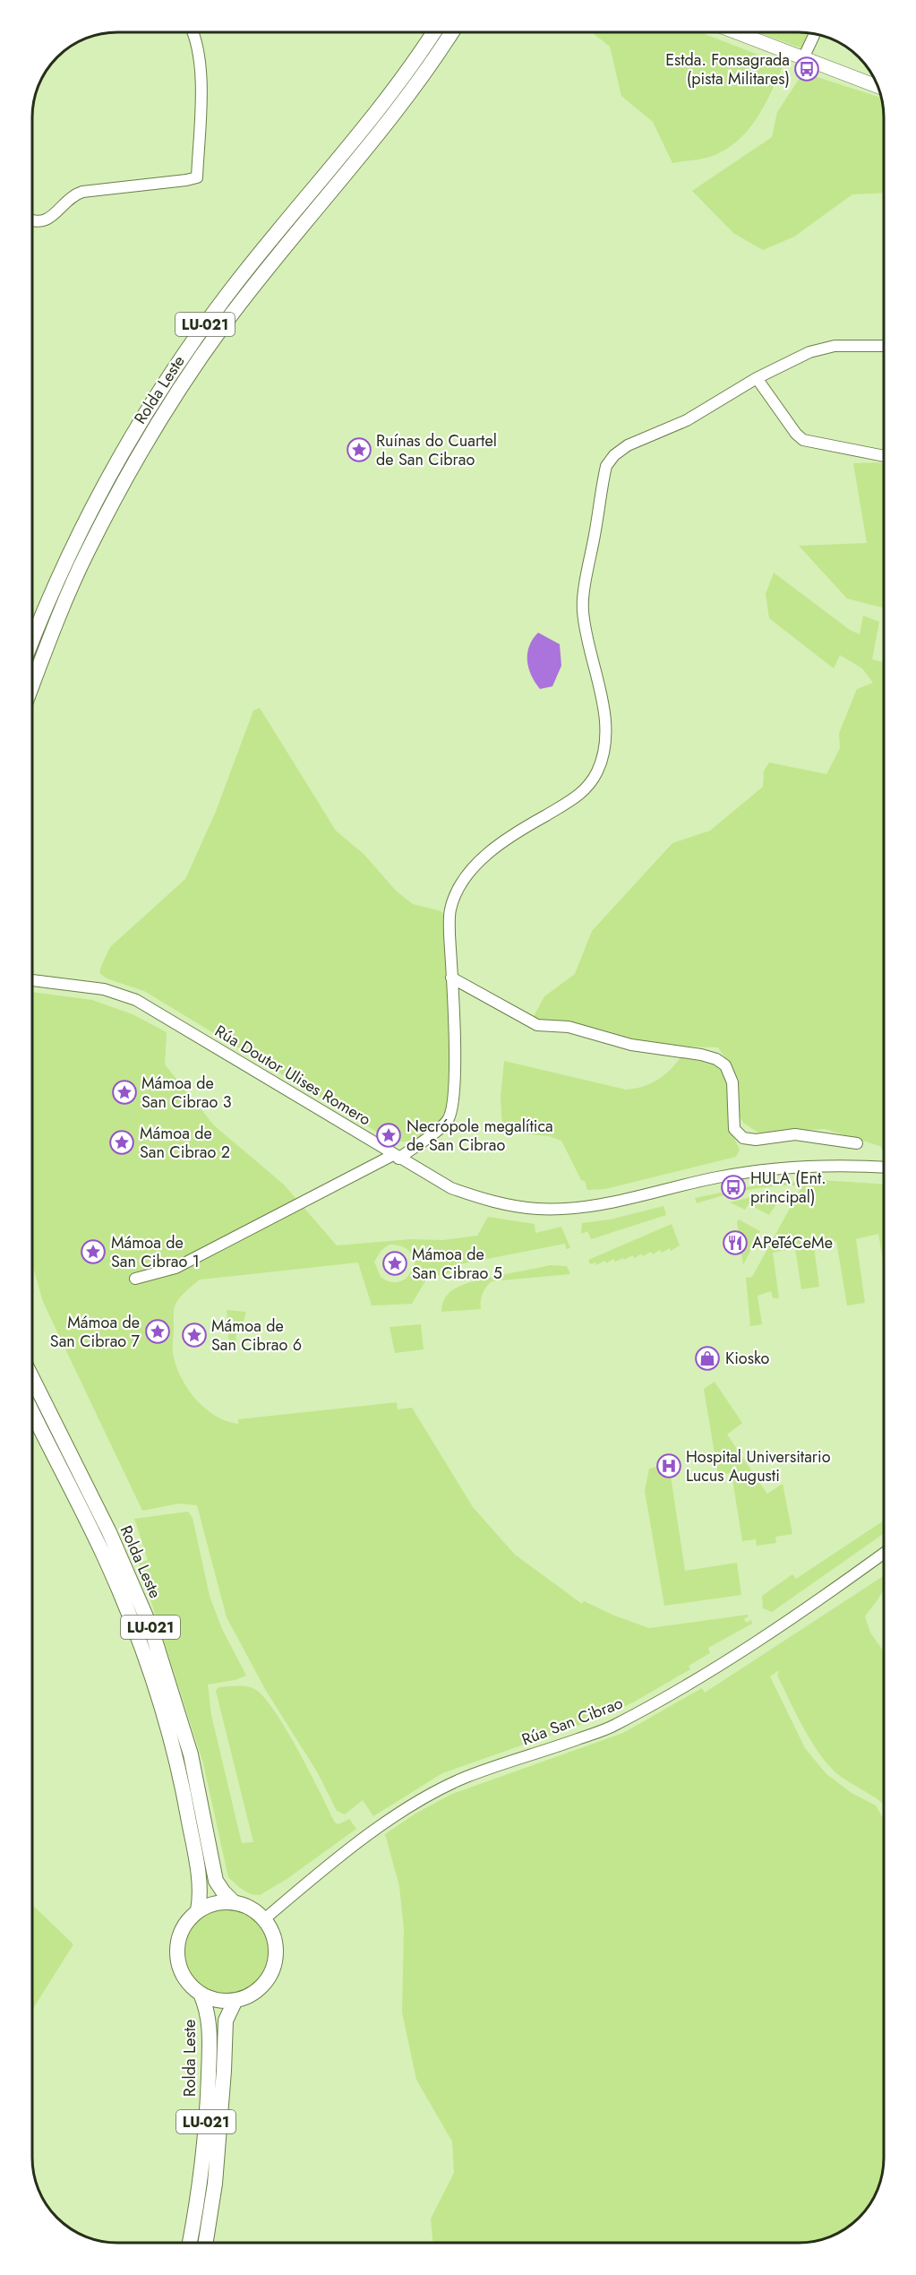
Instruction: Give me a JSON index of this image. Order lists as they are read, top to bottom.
{
  "streets": {
    "highway": ["LU-021", "Rolda Leste"],
    "street": ["Rúa Doutor Ulises Romero", "Rúa San Cibrao"]
  },
  "crossings": [
    ["Rolda Leste", "Rúa San Cibrao"]
  ],
  "places": {
    "bus stop": ["Estda. Fonsagrada (pista Militares)", "HULA (Ent. principal)"],
    "place": [
      "Ruínas do Cuartel de San Cibrao",
      "Mámoa de San Cibrao 3",
      "Necrópole megalítica de San Cibrao",
      "Mámoa de San Cibrao 2",
      "Mámoa de San Cibrao 1",
      "Mámoa de San Cibrao 5",
      "Mámoa de San Cibrao 7",
      "Mámoa de San Cibrao 6"
    ],
    "restaurant": ["APeTéCeMe"],
    "shop": ["Kiosko"],
    "hospital": ["Hospital Universitario Lucus Augusti"]
  }
}
